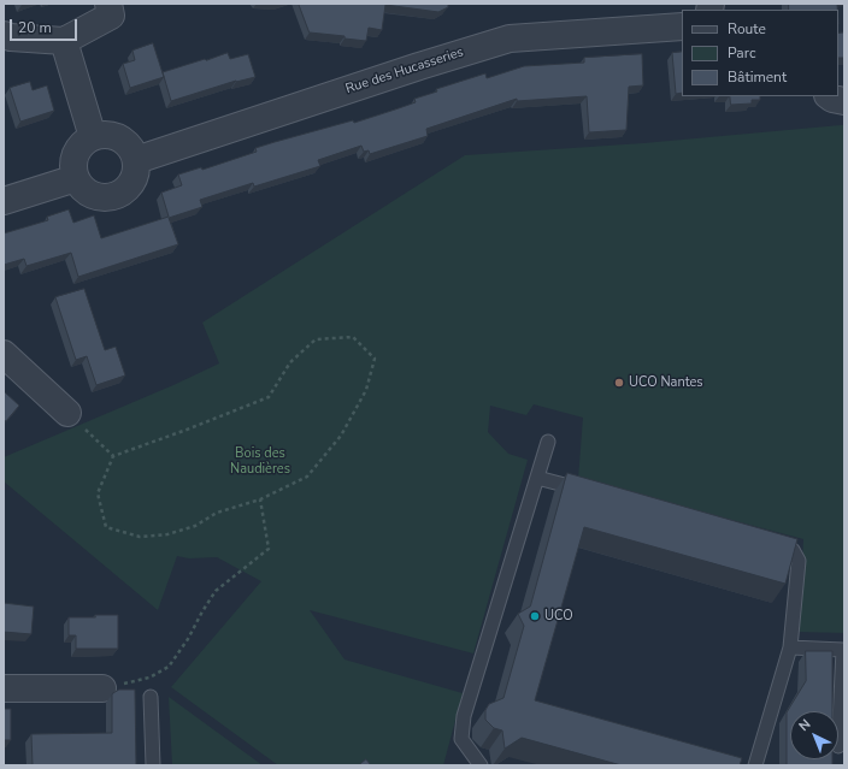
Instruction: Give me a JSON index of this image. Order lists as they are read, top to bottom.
{
  "streets": {
    "street": ["Rue des Hucasseries"]
  },
  "parks": ["Bois des Naudières"],
  "places": ["UCO Nantes", "UCO"],
  "legend": ["Route", "Parc", "Bâtiment"],
  "scale_bar": "20 m",
  "north": "top left"
}
